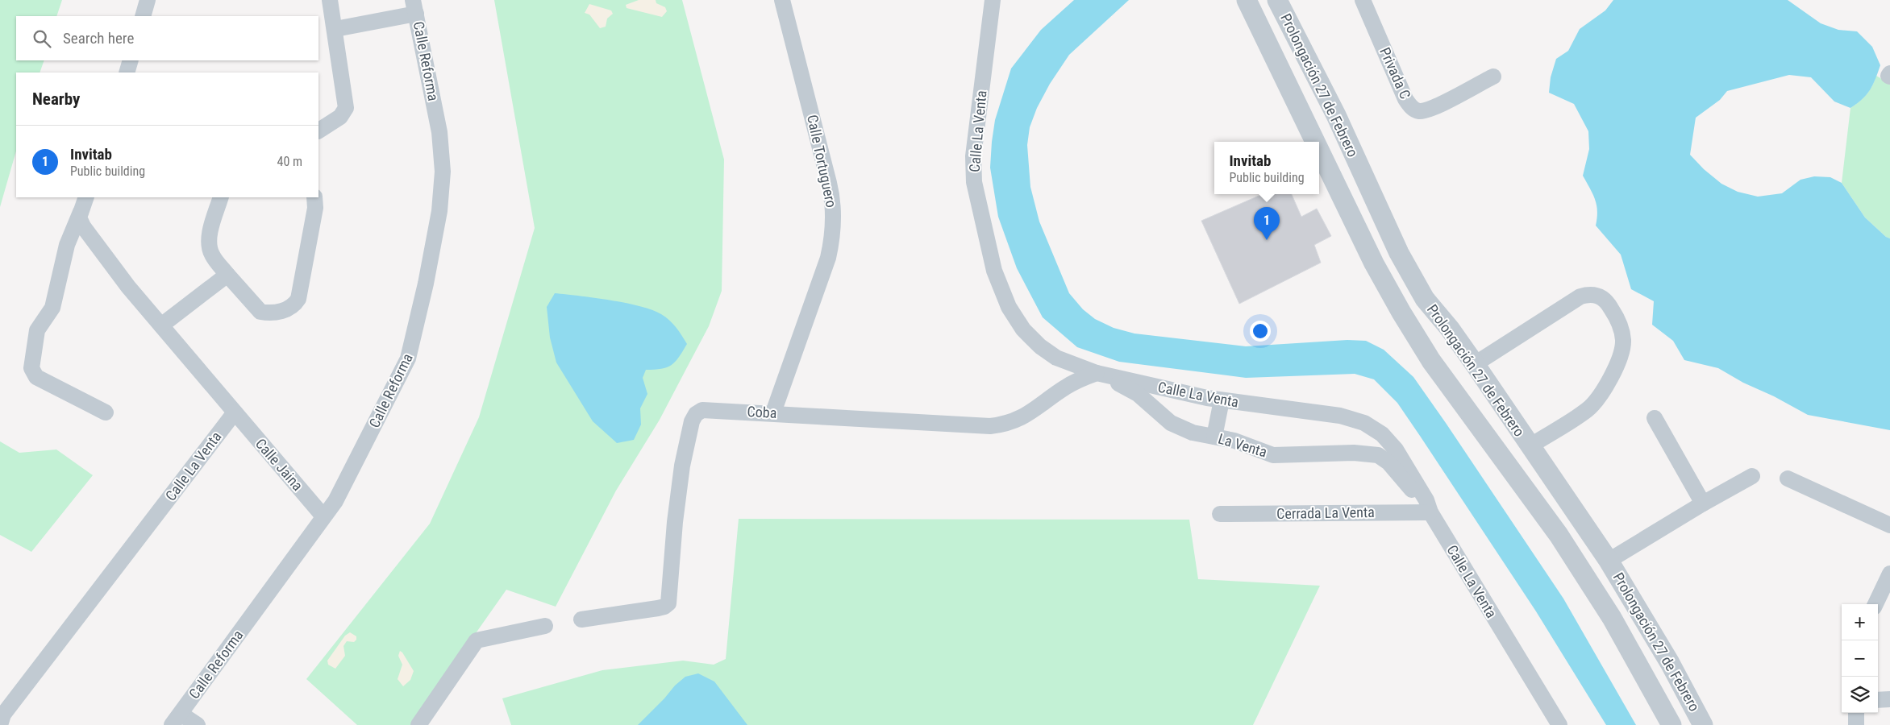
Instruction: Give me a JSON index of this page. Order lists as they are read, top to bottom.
{
  "streets": {
    "street": [
      "Calle Reforma",
      "Privada C",
      "Prolongación 27 de Febrero",
      "Calle La Venta",
      "Calle Tortuguero",
      "Coba",
      "La Venta",
      "Calle Jaina",
      "Cerrada La Venta"
    ]
  },
  "crossings": [
    ["Calle Reforma", "Calle Jaina"],
    ["Calle La Venta", "Coba"],
    ["Calle La Venta", "La Venta"],
    ["Calle La Venta", "Calle Jaina"],
    ["Calle La Venta", "Cerrada La Venta"],
    ["Calle Tortuguero", "Coba"],
    ["Coba", "La Venta"],
    ["La Venta", "Cerrada La Venta"]
  ],
  "page": {
    "search": "Search here",
    "heading": "Nearby",
    "list": [
      {
        "mark": "1",
        "name": "Invitab",
        "note": "Public building",
        "value": "40 m"
      }
    ],
    "popup": ["Invitab", "Public building"],
    "pins": "1",
    "map_buttons": ["+", "−"]
  }
}
